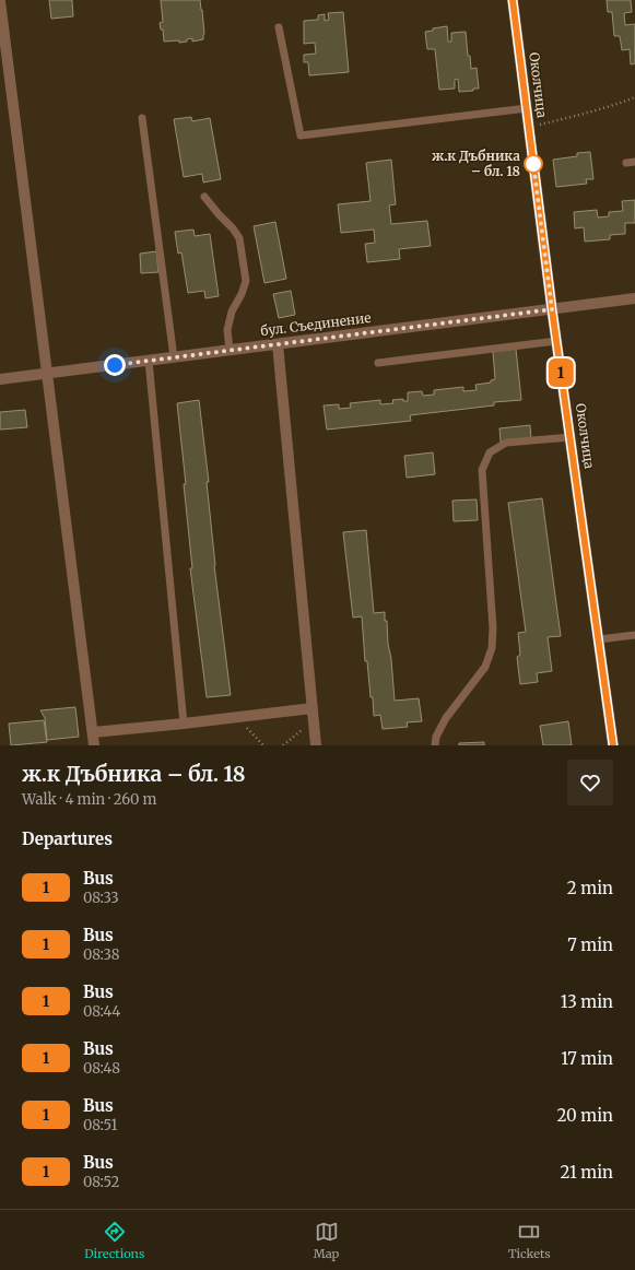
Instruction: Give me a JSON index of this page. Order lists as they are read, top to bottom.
{
  "streets": {
    "street": ["Околчица", "бул. Съединение"]
  },
  "crossings": [
    ["Околчица", "бул. Съединение"]
  ],
  "places": ["ж.к Дъбника – бл. 18"],
  "lines": ["bus line 1"],
  "page": {
    "on_map": "1",
    "heading": [
      ["ж.к Дъбника – бл. 18", "Walk · 4 min · 260 m"],
      "Departures"
    ],
    "list": [
      {
        "mark": "1",
        "name": "Bus",
        "note": "08:33",
        "value": "2 min"
      },
      {
        "mark": "1",
        "name": "Bus",
        "note": "08:38",
        "value": "7 min"
      },
      {
        "mark": "1",
        "name": "Bus",
        "note": "08:44",
        "value": "13 min"
      },
      {
        "mark": "1",
        "name": "Bus",
        "note": "08:48",
        "value": "17 min"
      },
      {
        "mark": "1",
        "name": "Bus",
        "note": "08:51",
        "value": "20 min"
      },
      {
        "mark": "1",
        "name": "Bus",
        "note": "08:52",
        "value": "21 min"
      }
    ],
    "tabs": ["Directions", "Map", "Tickets"]
  }
}
